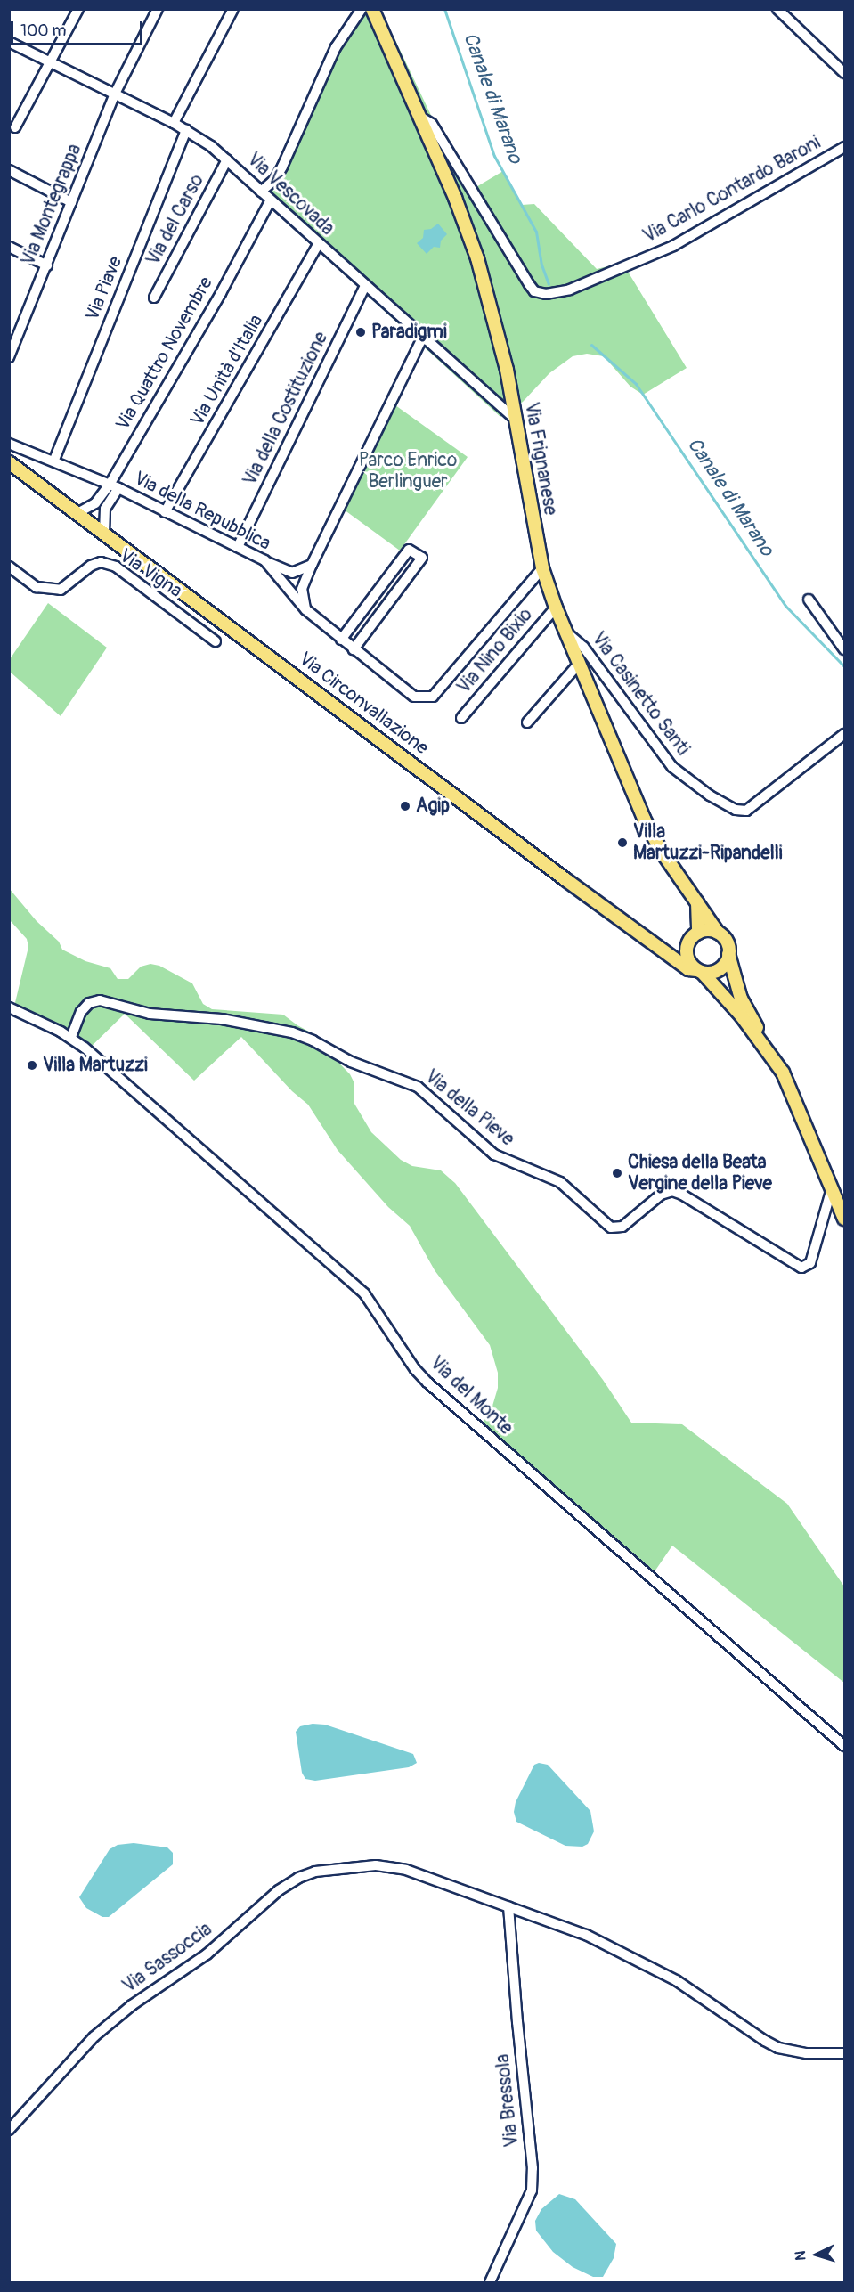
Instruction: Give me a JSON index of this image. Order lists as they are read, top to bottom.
{
  "streets": {
    "main road": ["Via Frignanese", "Via Circonvallazione"],
    "street": [
      "Via Carlo Contardo Baroni",
      "Via Vescovada",
      "Via Montegrappa",
      "Via del Carso",
      "Via Piave",
      "Via Quattro Novembre",
      "Via Unità d'Italia",
      "Via della Costituzione",
      "Via della Repubblica",
      "Via Vigna",
      "Via Nino Bixio",
      "Via Casinetto Santi",
      "Via della Pieve",
      "Via del Monte",
      "Via Sassoccia",
      "Via Bressola"
    ]
  },
  "crossings": [
    ["Via Carlo Contardo Baroni", "Via Frignanese"],
    ["Via Vescovada", "Via Montegrappa"],
    ["Via Vescovada", "Via del Carso"],
    ["Via Vescovada", "Via Piave"],
    ["Via Vescovada", "Via Quattro Novembre"],
    ["Via Vescovada", "Via Unità d'Italia"],
    ["Via Vescovada", "Via della Costituzione"],
    ["Via Vescovada", "Via Frignanese"],
    ["Via Piave", "Via della Repubblica"],
    ["Via Quattro Novembre", "Via della Repubblica"],
    ["Via Quattro Novembre", "Via Circonvallazione"],
    ["Via Unità d'Italia", "Via della Repubblica"],
    ["Via della Costituzione", "Via della Repubblica"],
    ["Via Frignanese", "Via della Repubblica"],
    ["Via Frignanese", "Via Nino Bixio"],
    ["Via Frignanese", "Via Casinetto Santi"],
    ["Via Frignanese", "Via Circonvallazione"],
    ["Via della Pieve", "Via del Monte"],
    ["Via Sassoccia", "Via Bressola"]
  ],
  "water": ["Canale di Marano"],
  "parks": ["Parco Enrico Berlinguer"],
  "places": [
    "Paradigmi",
    "Agip",
    "Villa Martuzzi-Ripandelli",
    "Villa Martuzzi",
    "Chiesa della Beata Vergine della Pieve"
  ],
  "scale_bar": "100 m",
  "north": "left"
}
